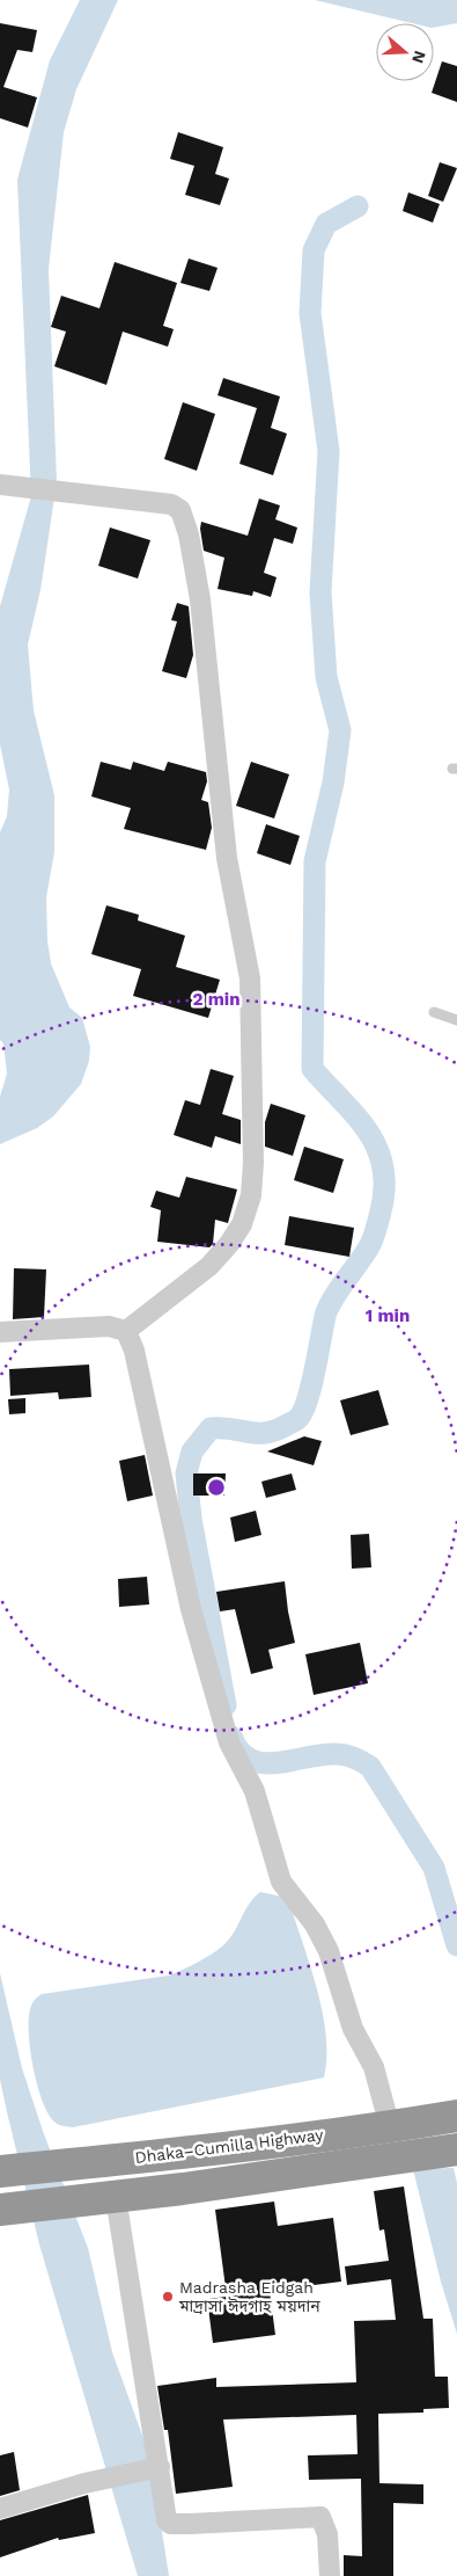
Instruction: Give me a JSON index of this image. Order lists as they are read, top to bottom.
{
  "streets": {
    "highway": ["Dhaka–Cumilla Highway"]
  },
  "places": ["Madrasha Eidgah মাদ্রাসা ঈদগাহ ময়দান"],
  "north": "right",
  "rings": ["2 min", "1 min"]
}
